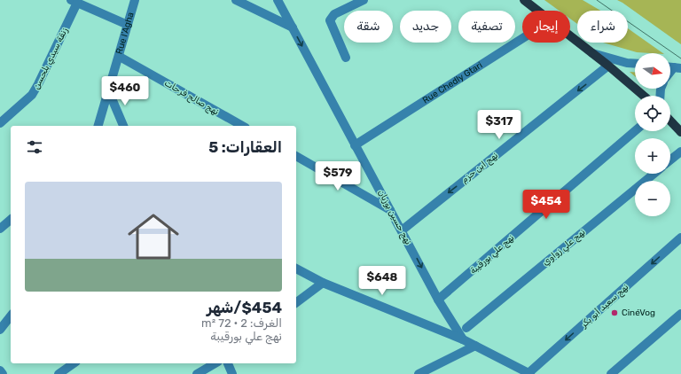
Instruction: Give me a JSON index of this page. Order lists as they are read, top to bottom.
{
  "streets": {
    "street": [
      "Rue l'Agha",
      "زنقة سيدي بلحسن",
      "Rue Chedly Gtari",
      "نهج صالح فرحات",
      "نهج ابن حزم",
      "نهج حسين بوزيان",
      "نهج علي زواوي",
      "نهج علي بورقيبة",
      "نهج سعيد أبو بكر"
    ]
  },
  "crossings": [
    ["Rue l'Agha", "نهج صالح فرحات"],
    ["Rue Chedly Gtari", "نهج حسين بوزيان"],
    ["نهج ابن حزم", "نهج حسين بوزيان"],
    ["نهج حسين بوزيان", "نهج علي بورقيبة"]
  ],
  "one_way": ["نهج ابن حزم", "نهج حسين بوزيان"],
  "places": ["CinéVog"],
  "north": "right",
  "page": {
    "chip": [
      "شراء",
      "إيجار",
      "تصفية",
      "جديد",
      "شقة"
    ],
    "map_buttons": ["+", "−"],
    "price": [
      "$460",
      "$317",
      "$579",
      "$454",
      "$648"
    ],
    "heading": "العقارات: 5",
    "list": [
      {
        "name": "$454/شهر",
        "note": "الغرف: 2 · 72 m² · نهج علي بورقيبة"
      }
    ]
  }
}
